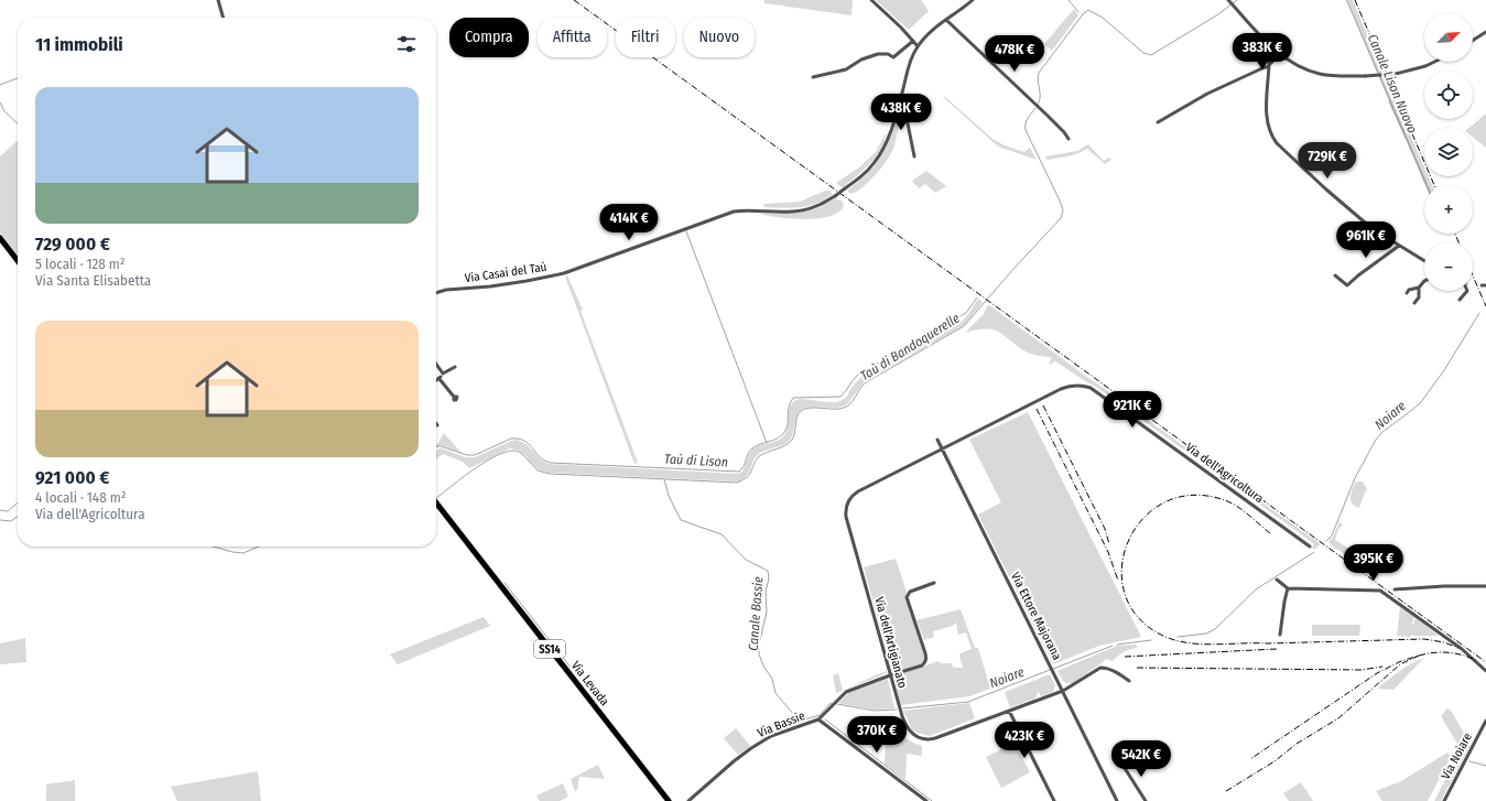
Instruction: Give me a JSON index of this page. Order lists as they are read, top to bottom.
{
  "streets": {
    "main road": ["SS14", "Via Levada"],
    "street": [
      "Via Casai del Taù",
      "Via dell'Agricoltura",
      "Via Ettore Majorana",
      "Via dell'Artigianato",
      "Via Bassie",
      "Via Noiare"
    ]
  },
  "crossings": [
    ["Via dell'Agricoltura", "Via Ettore Majorana"],
    ["Via dell'Agricoltura", "Via dell'Artigianato"],
    ["Via Ettore Majorana", "Via dell'Artigianato"]
  ],
  "water": [
    "Canale Lison Nuovo",
    "Taù di Bandoquerelle",
    "Noiare",
    "Taù di Lison",
    "Canale Bassie"
  ],
  "north": "top right",
  "page": {
    "map_buttons": ["+", "−"],
    "chip": [
      "Compra",
      "Affitta",
      "Filtri",
      "Nuovo"
    ],
    "heading": "11 immobili",
    "price": [
      "383K €",
      "478K €",
      "438K €",
      "729K €",
      "414K €",
      "961K €",
      "921K €",
      "395K €",
      "370K €",
      "423K €",
      "542K €"
    ],
    "list": [
      {
        "name": "729 000 €",
        "note": "5 locali · 128 m² · Via Santa Elisabetta"
      },
      {
        "name": "921 000 €",
        "note": "4 locali · 148 m² · Via dell'Agricoltura"
      }
    ]
  }
}
